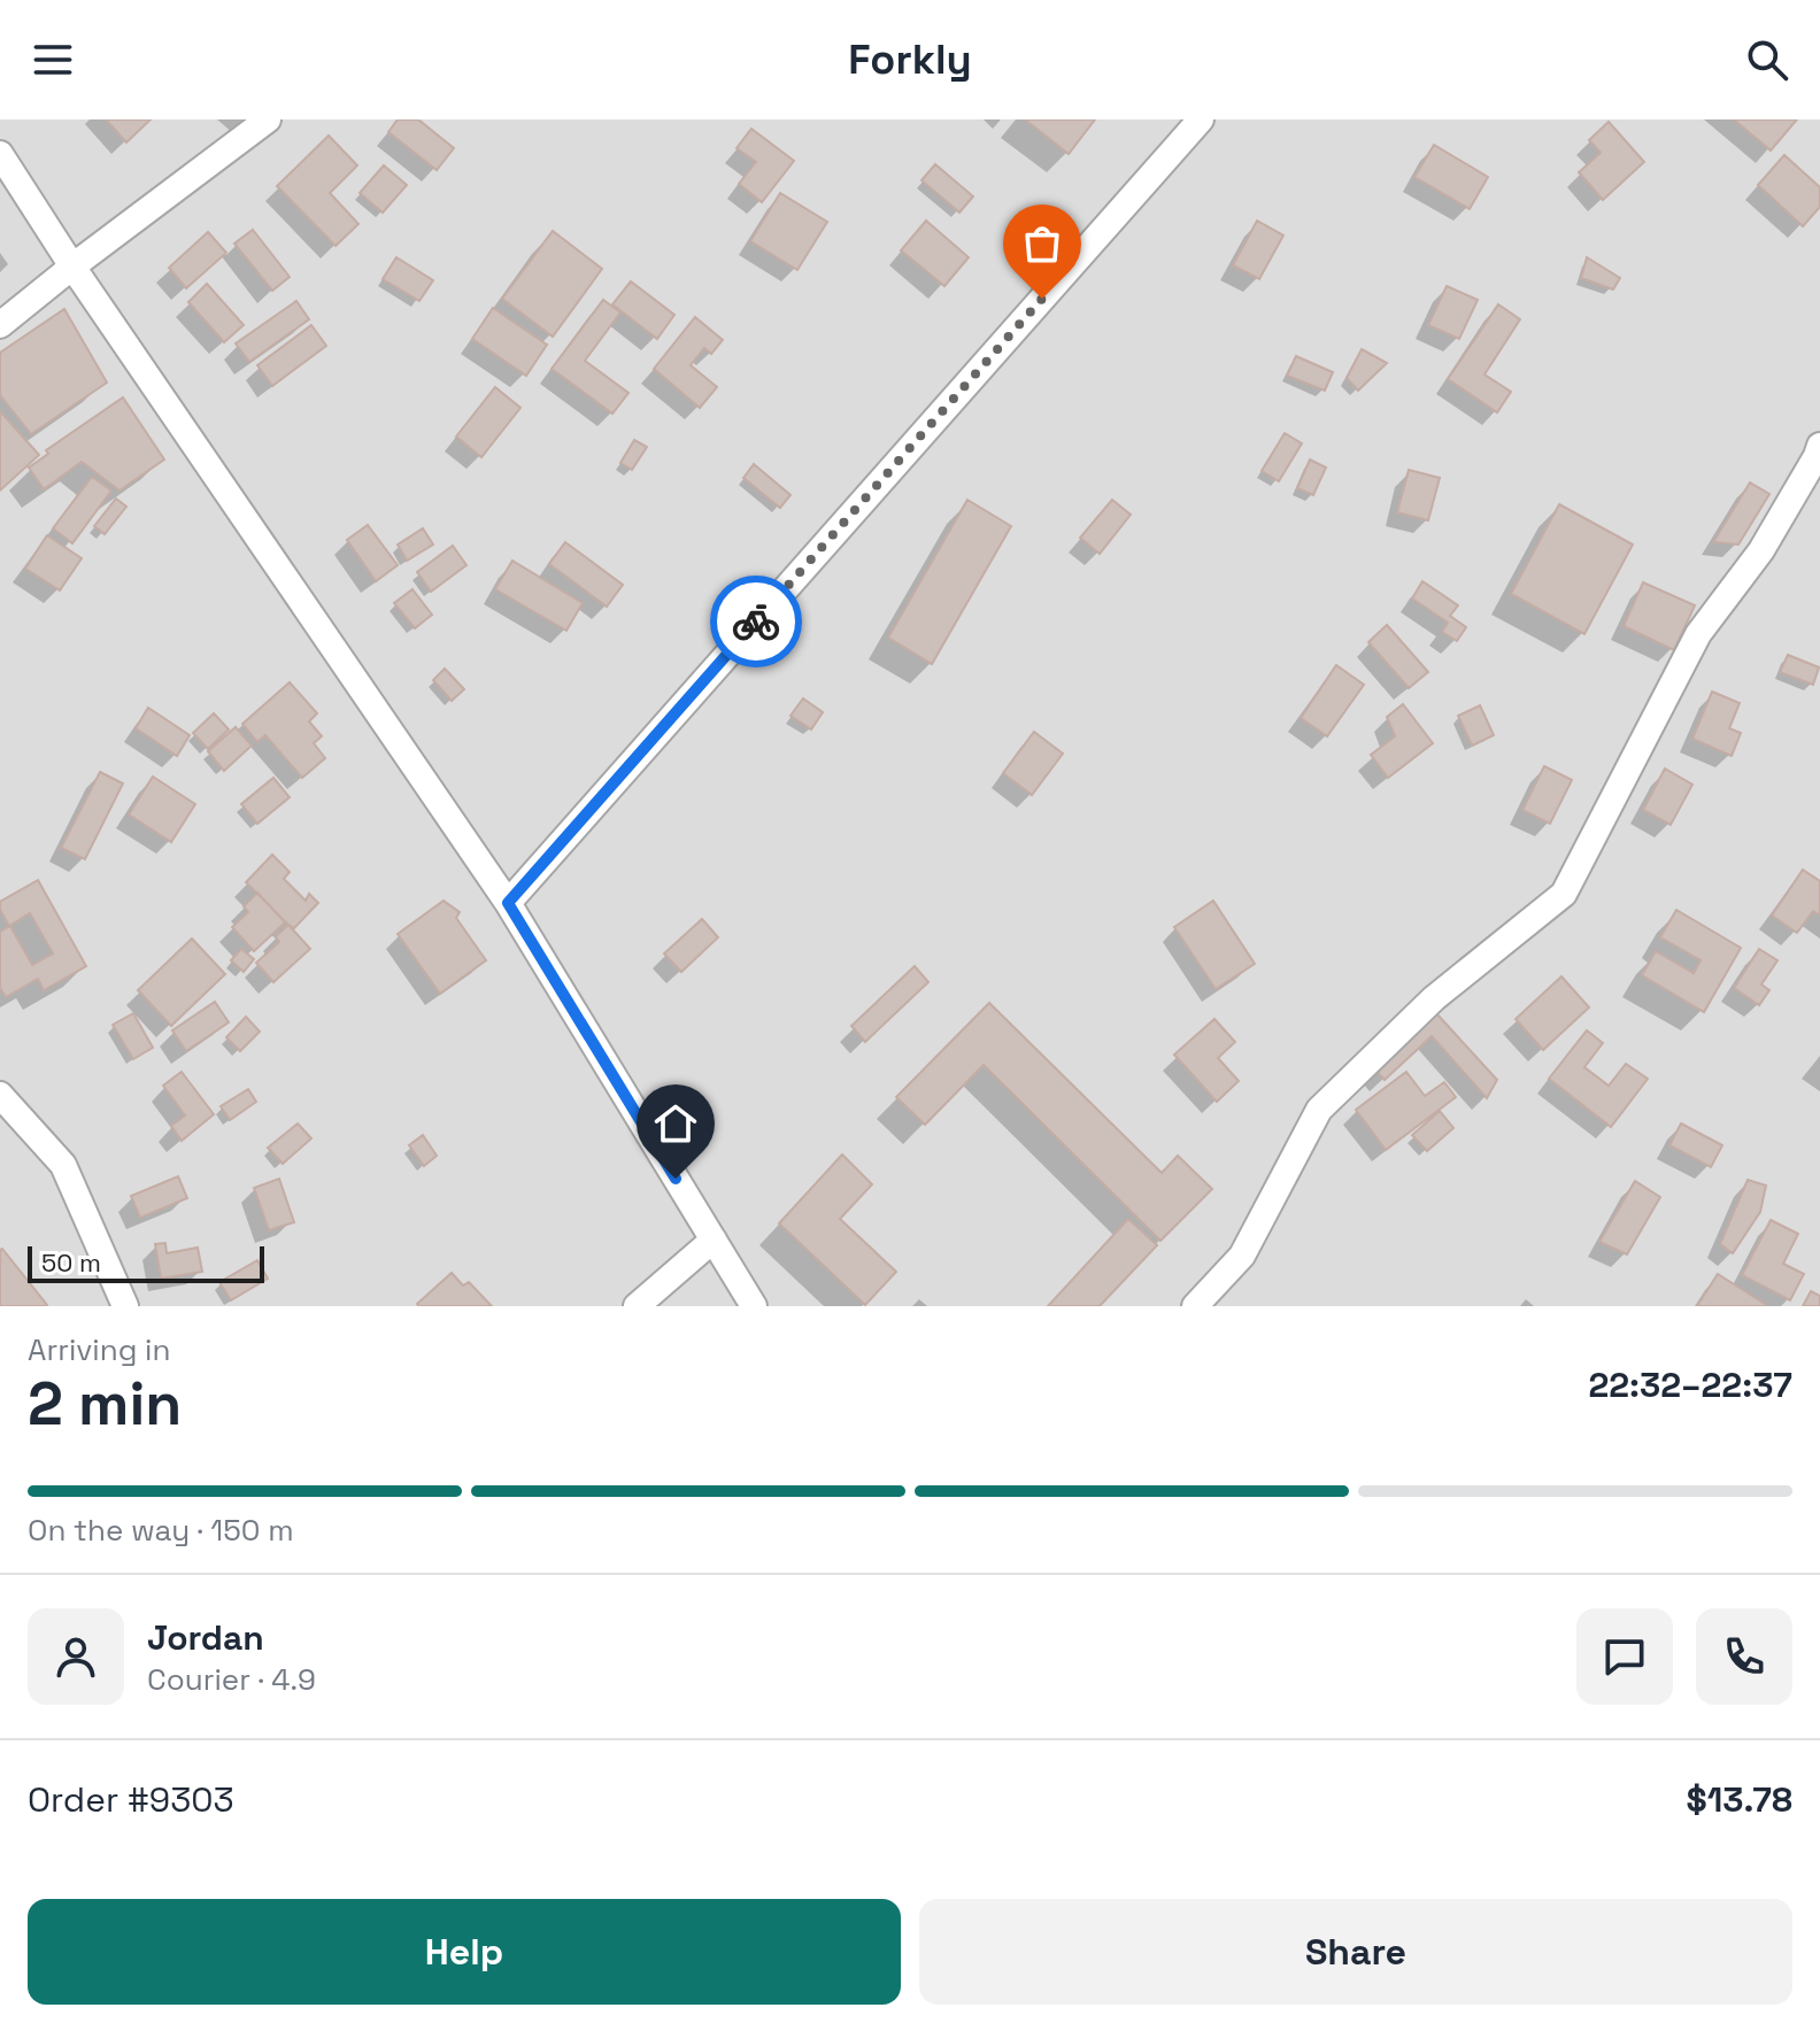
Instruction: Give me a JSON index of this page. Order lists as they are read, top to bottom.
{
  "scale_bar": "50 m",
  "page": {
    "header": "Forkly",
    "scale": "50 m",
    "heading": ["2 min", "Arriving in", "22:32–22:37"],
    "panel": [
      "Jordan",
      "Courier · 4.9",
      "Order #9303",
      "$13.78"
    ],
    "bar": "On the way · 150 m",
    "buttons": ["Help", "Share"]
  }
}
